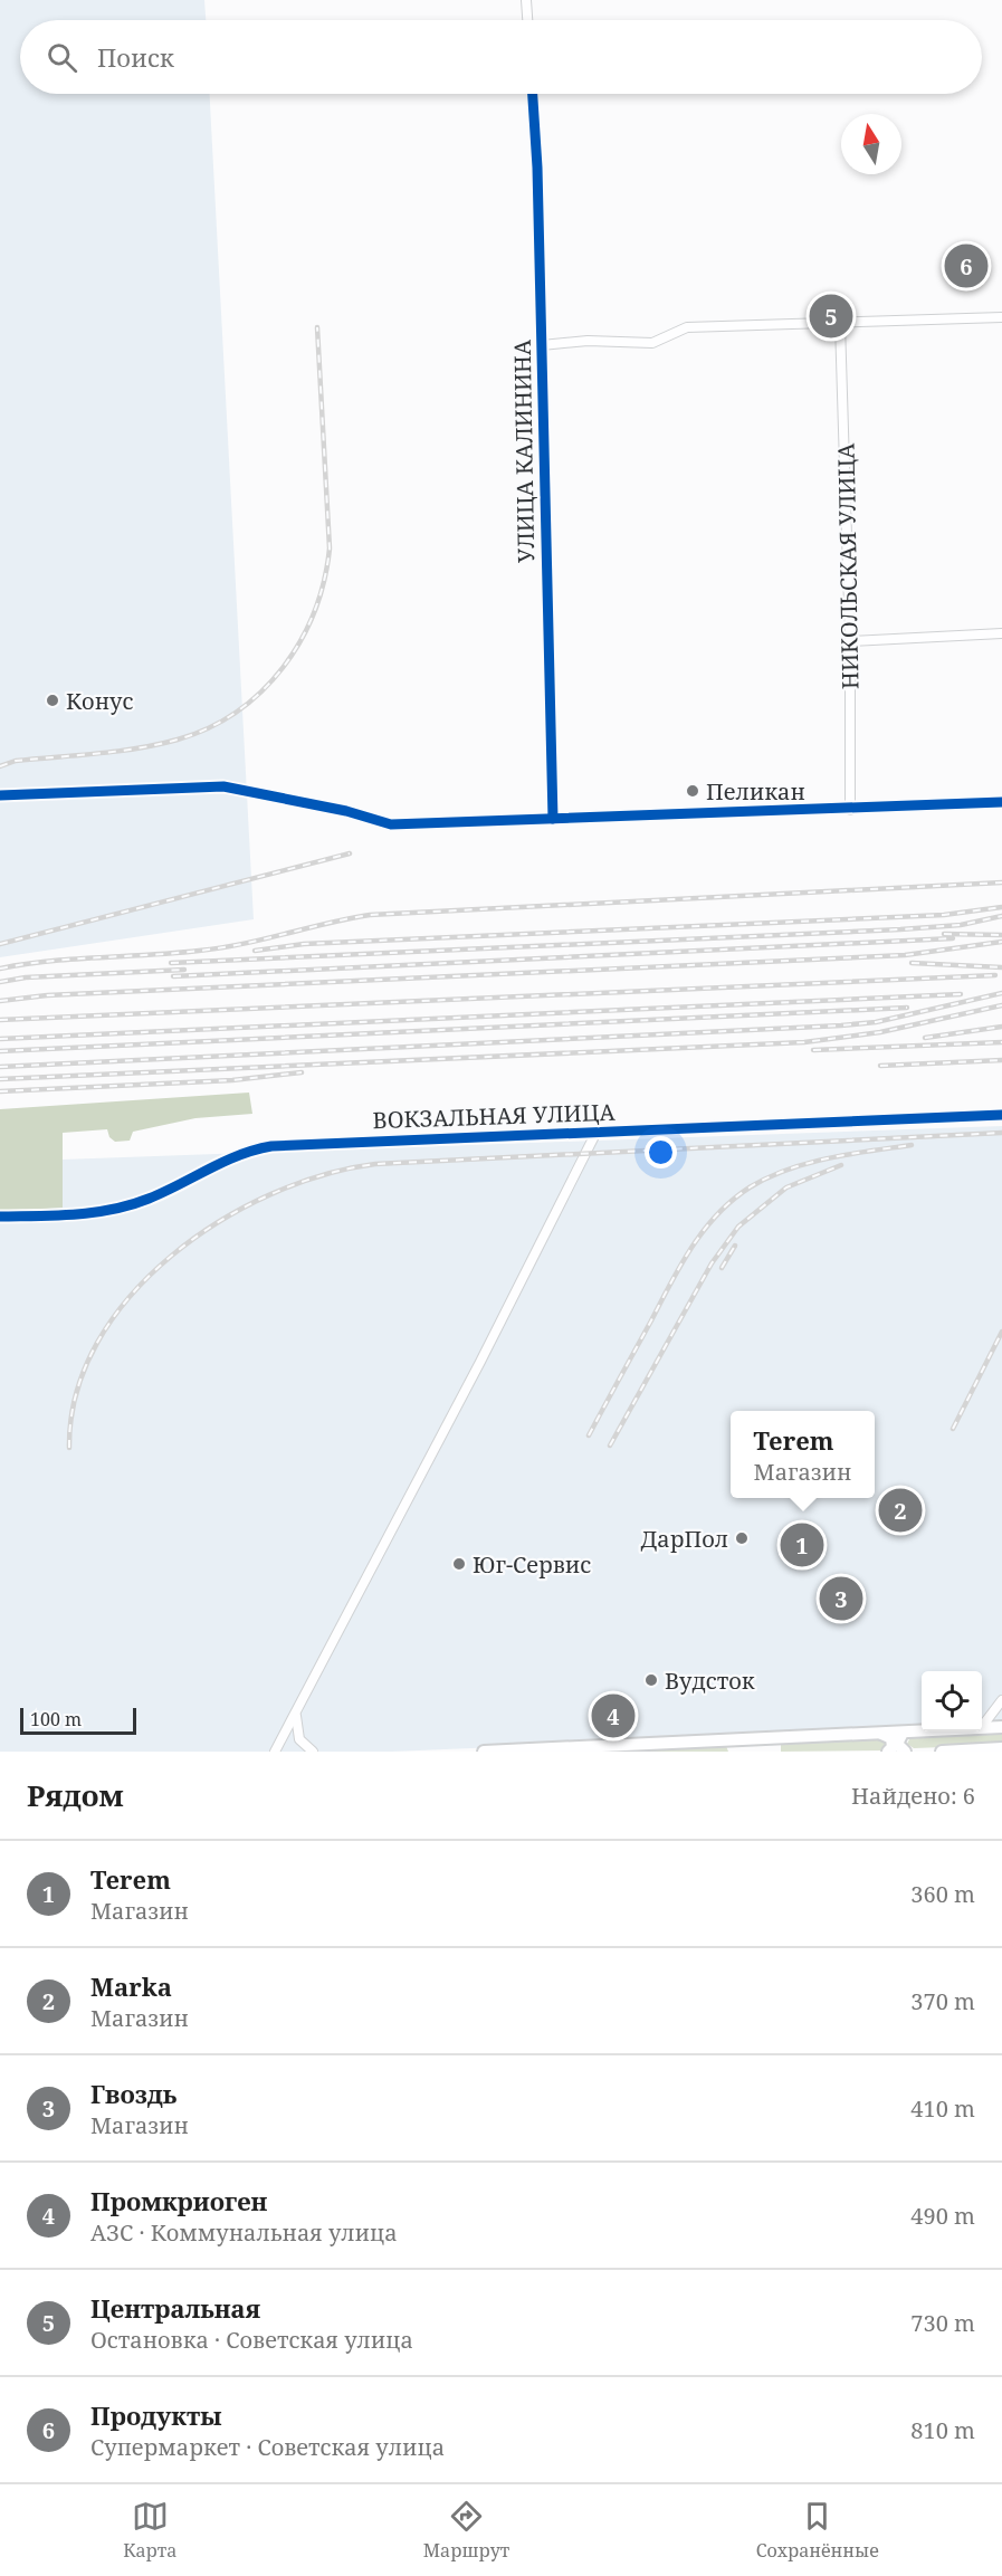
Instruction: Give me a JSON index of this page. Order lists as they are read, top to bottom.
{
  "streets": {
    "street": ["УЛИЦА КАЛИНИНА", "НИКОЛЬСКАЯ УЛИЦА", "ВОКЗАЛЬНАЯ УЛИЦА"]
  },
  "places": [
    "Конус",
    "Пеликан",
    "ДарПол",
    "Юг-Сервис",
    "Вудсток"
  ],
  "scale_bar": "100 m",
  "north": "top",
  "page": {
    "search": "Поиск",
    "pins": [
      "6",
      "5",
      "2",
      "1",
      "3",
      "4"
    ],
    "popup": ["Terem", "Магазин"],
    "scale": "100 m",
    "heading": ["Рядом", "Найдено: 6"],
    "list": [
      {
        "mark": "1",
        "name": "Terem",
        "note": "Магазин",
        "value": "360 m"
      },
      {
        "mark": "2",
        "name": "Marka",
        "note": "Магазин",
        "value": "370 m"
      },
      {
        "mark": "3",
        "name": "Гвоздь",
        "note": "Магазин",
        "value": "410 m"
      },
      {
        "mark": "4",
        "name": "Промкриоген",
        "note": "АЗС · Коммунальная улица",
        "value": "490 m"
      },
      {
        "mark": "5",
        "name": "Центральная",
        "note": "Остановка · Советская улица",
        "value": "730 m"
      },
      {
        "mark": "6",
        "name": "Продукты",
        "note": "Супермаркет · Советская улица",
        "value": "810 m"
      }
    ],
    "nav": ["Карта", "Маршрут", "Сохранённые"]
  }
}
